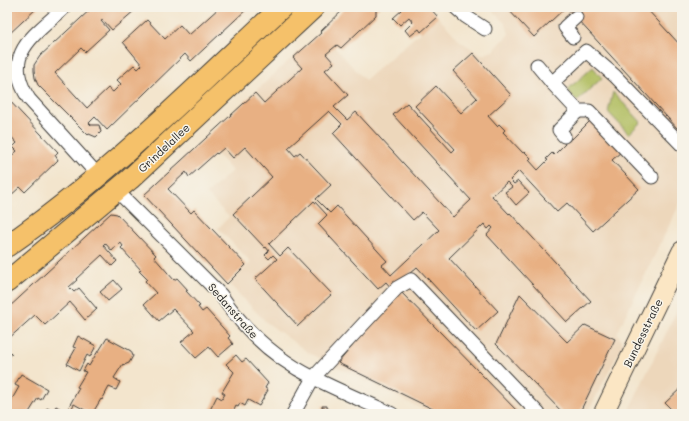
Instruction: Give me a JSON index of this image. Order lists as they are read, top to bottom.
{
  "streets": {
    "main road": ["Grindelallee"],
    "street": ["Sedanstraße", "Bundesstraße"]
  },
  "crossings": [
    ["Grindelallee", "Sedanstraße"]
  ]
}
